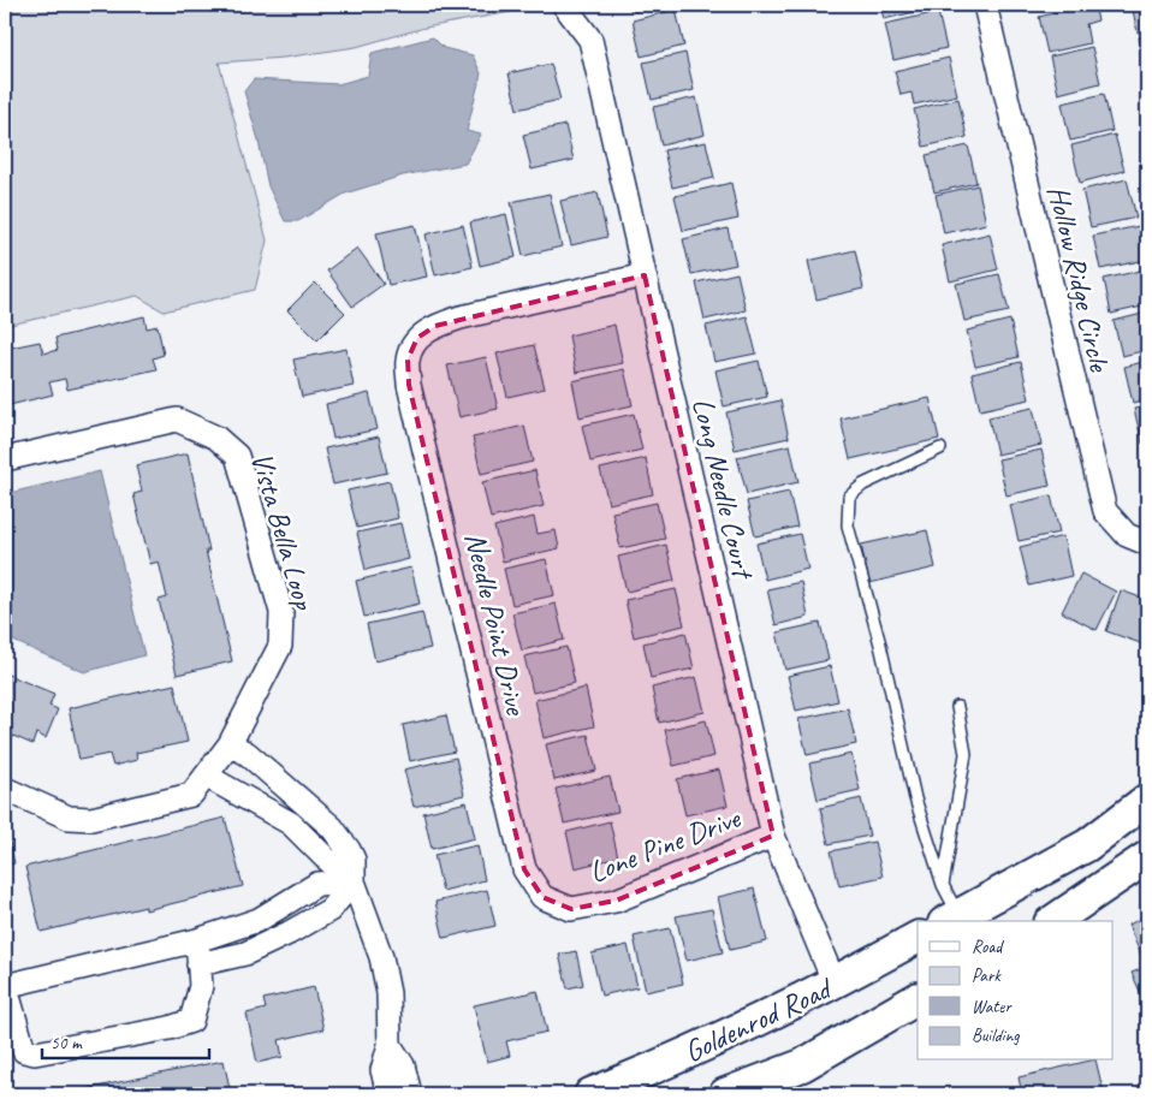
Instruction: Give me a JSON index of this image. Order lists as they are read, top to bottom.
{
  "streets": {
    "main road": ["Goldenrod Road"],
    "street": [
      "Hollow Ridge Circle",
      "Long Needle Court",
      "Vista Bella Loop",
      "Needle Point Drive",
      "Lone Pine Drive"
    ]
  },
  "crossings": [
    ["Long Needle Court", "Needle Point Drive"],
    ["Long Needle Court", "Lone Pine Drive"],
    ["Long Needle Court", "Goldenrod Road"],
    ["Needle Point Drive", "Lone Pine Drive"]
  ],
  "legend": [
    "Road",
    "Park",
    "Water",
    "Building"
  ],
  "scale_bar": "50 m"
}
